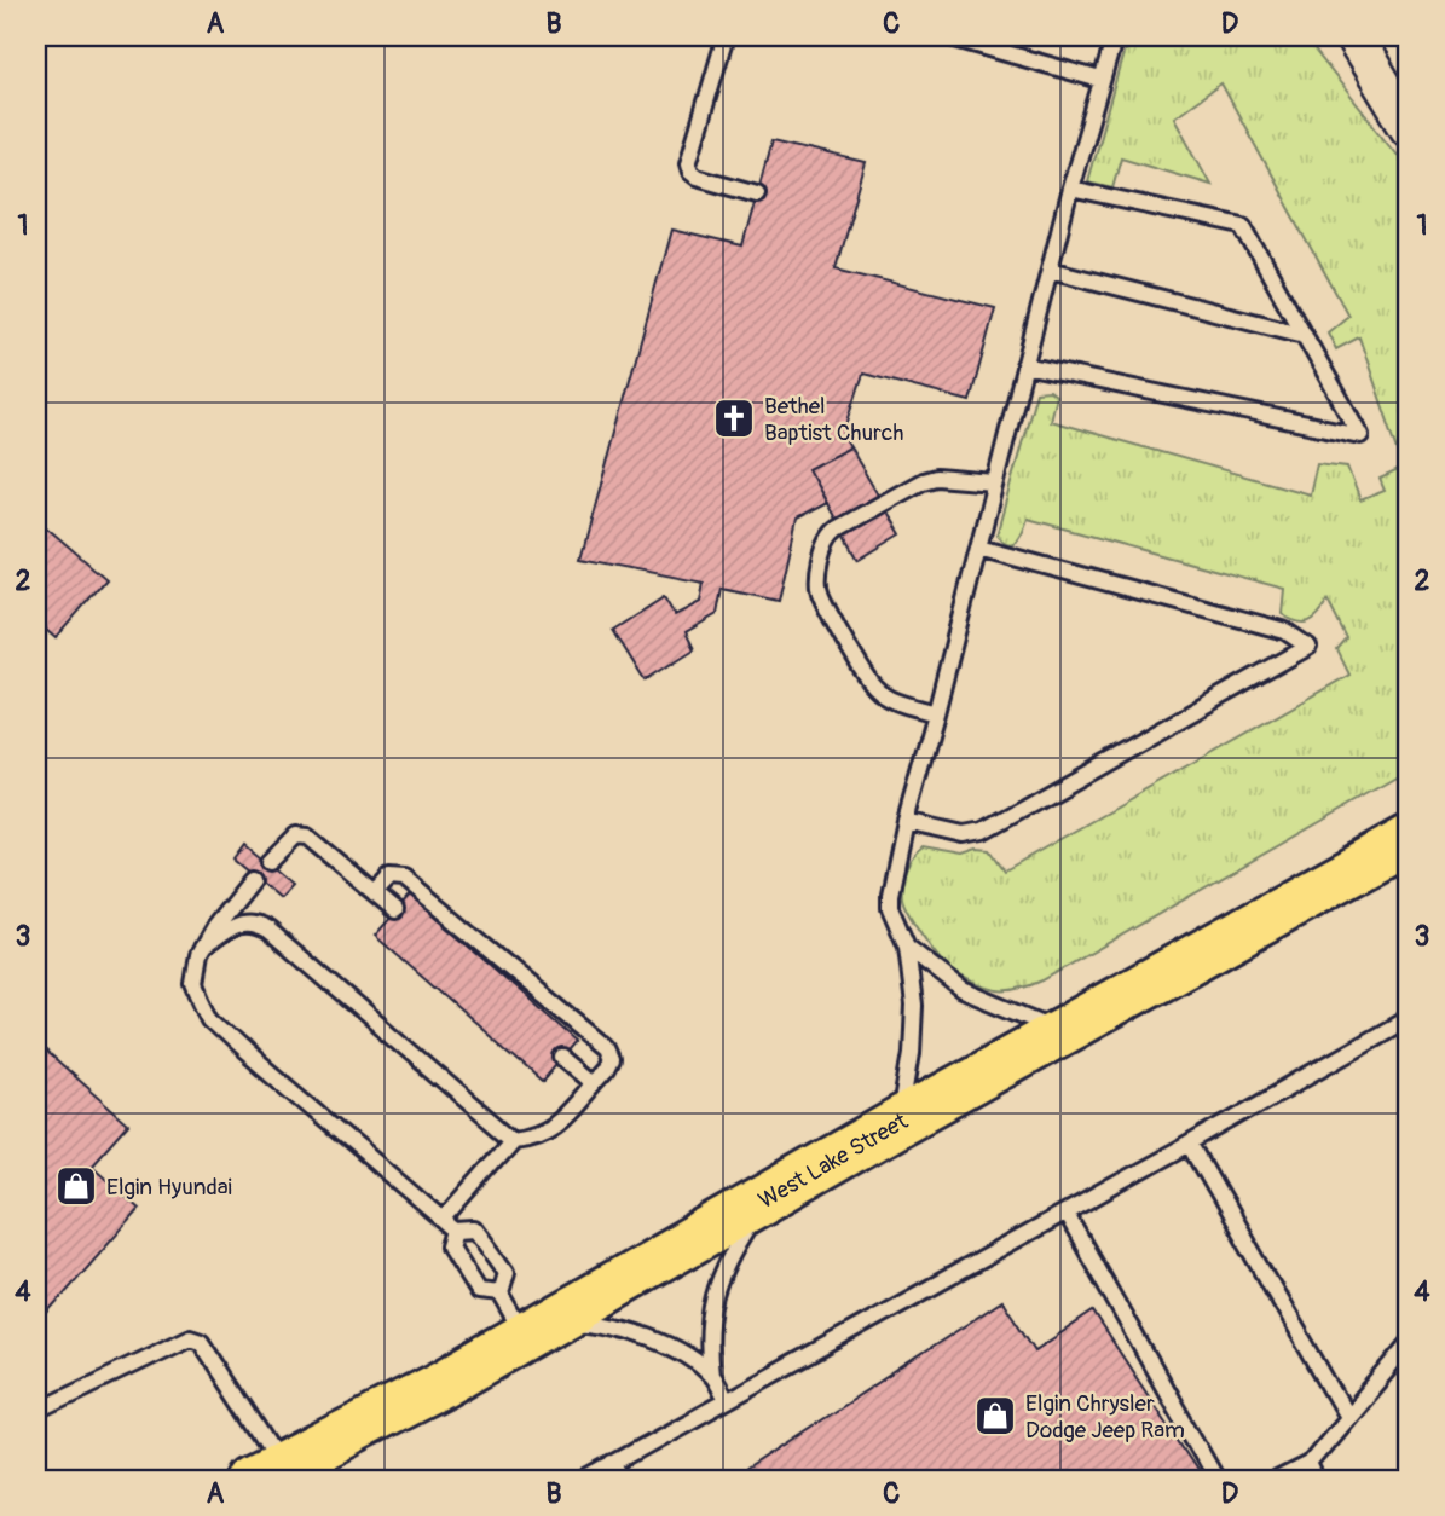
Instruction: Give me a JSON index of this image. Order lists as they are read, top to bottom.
{
  "streets": {
    "highway": ["West Lake Street"]
  },
  "places": {
    "church": ["Bethel Baptist Church"],
    "shop": ["Elgin Hyundai", "Elgin Chrysler Dodge Jeep Ram"]
  },
  "grid": {
    "columns": [
      "A",
      "B",
      "C",
      "D"
    ],
    "rows": [
      "1",
      "2",
      "3",
      "4"
    ]
  }
}
